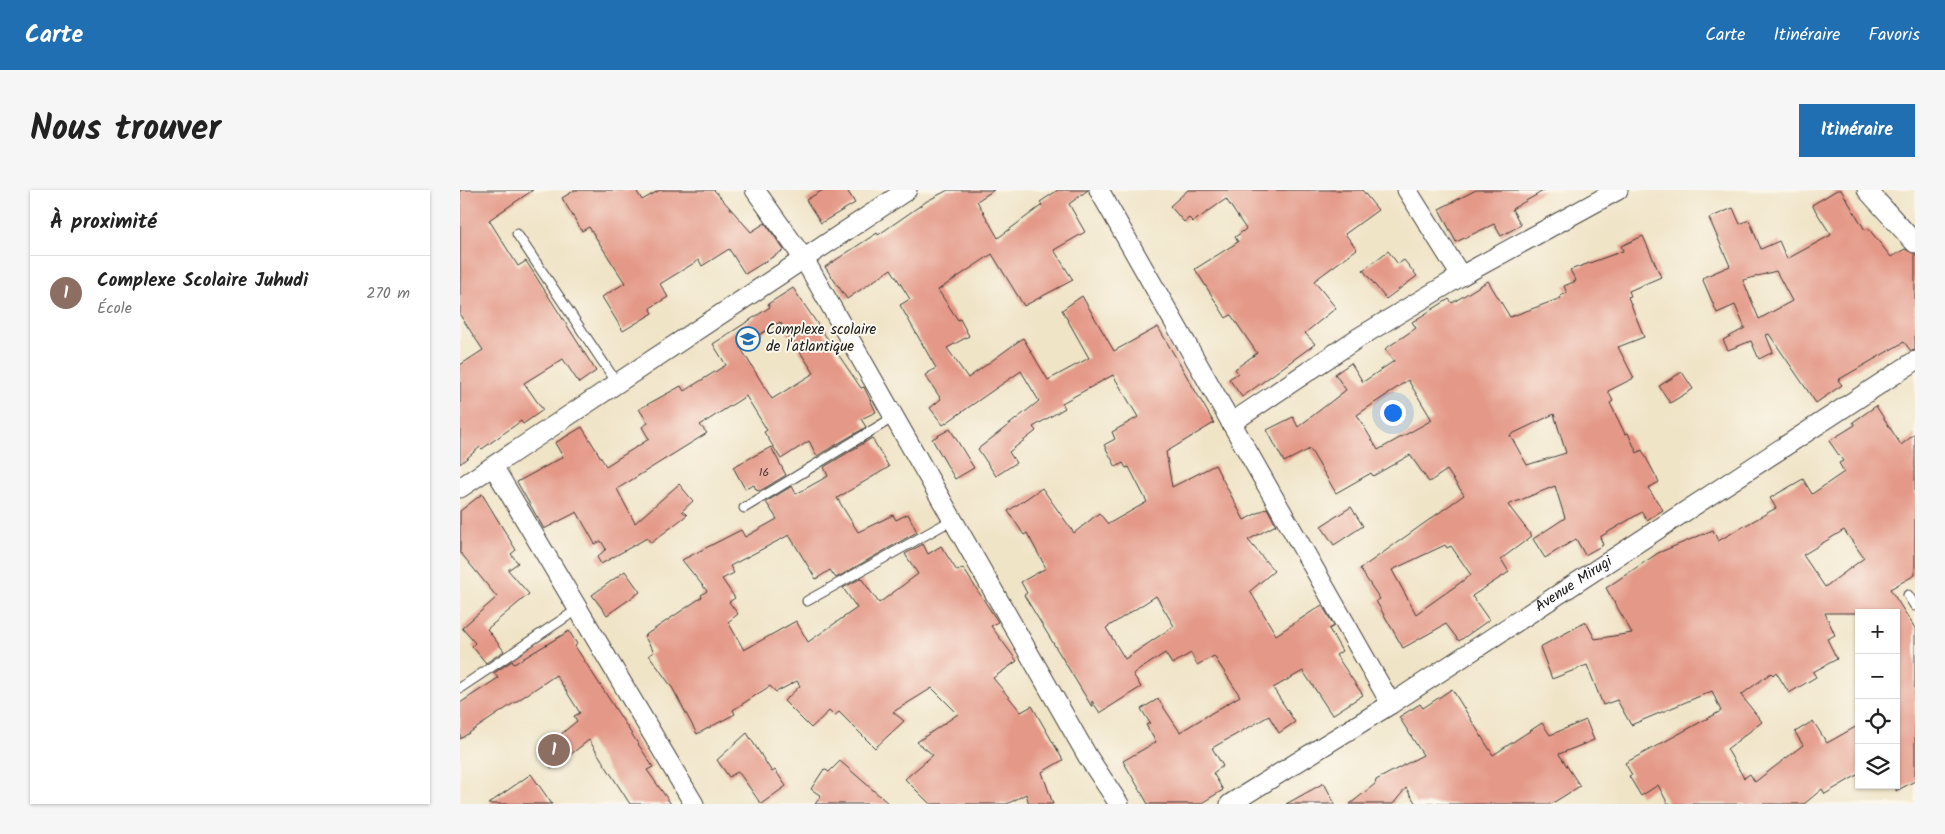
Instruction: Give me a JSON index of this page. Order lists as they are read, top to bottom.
{
  "streets": {
    "street": ["Avenue Mirugi"]
  },
  "places": {
    "school or university": ["Complexe scolaire de l'atlantique"]
  },
  "house_numbers": ["16"],
  "page": {
    "header": "Carte",
    "nav": ["Carte", "Itinéraire", "Favoris"],
    "title": "Nous trouver",
    "buttons": "Itinéraire",
    "heading": "À proximité",
    "list": [
      {
        "mark": "1",
        "name": "Complexe Scolaire Juhudi",
        "note": "École",
        "value": "270 m"
      }
    ],
    "map_buttons": ["+", "−"],
    "pins": "1"
  }
}
